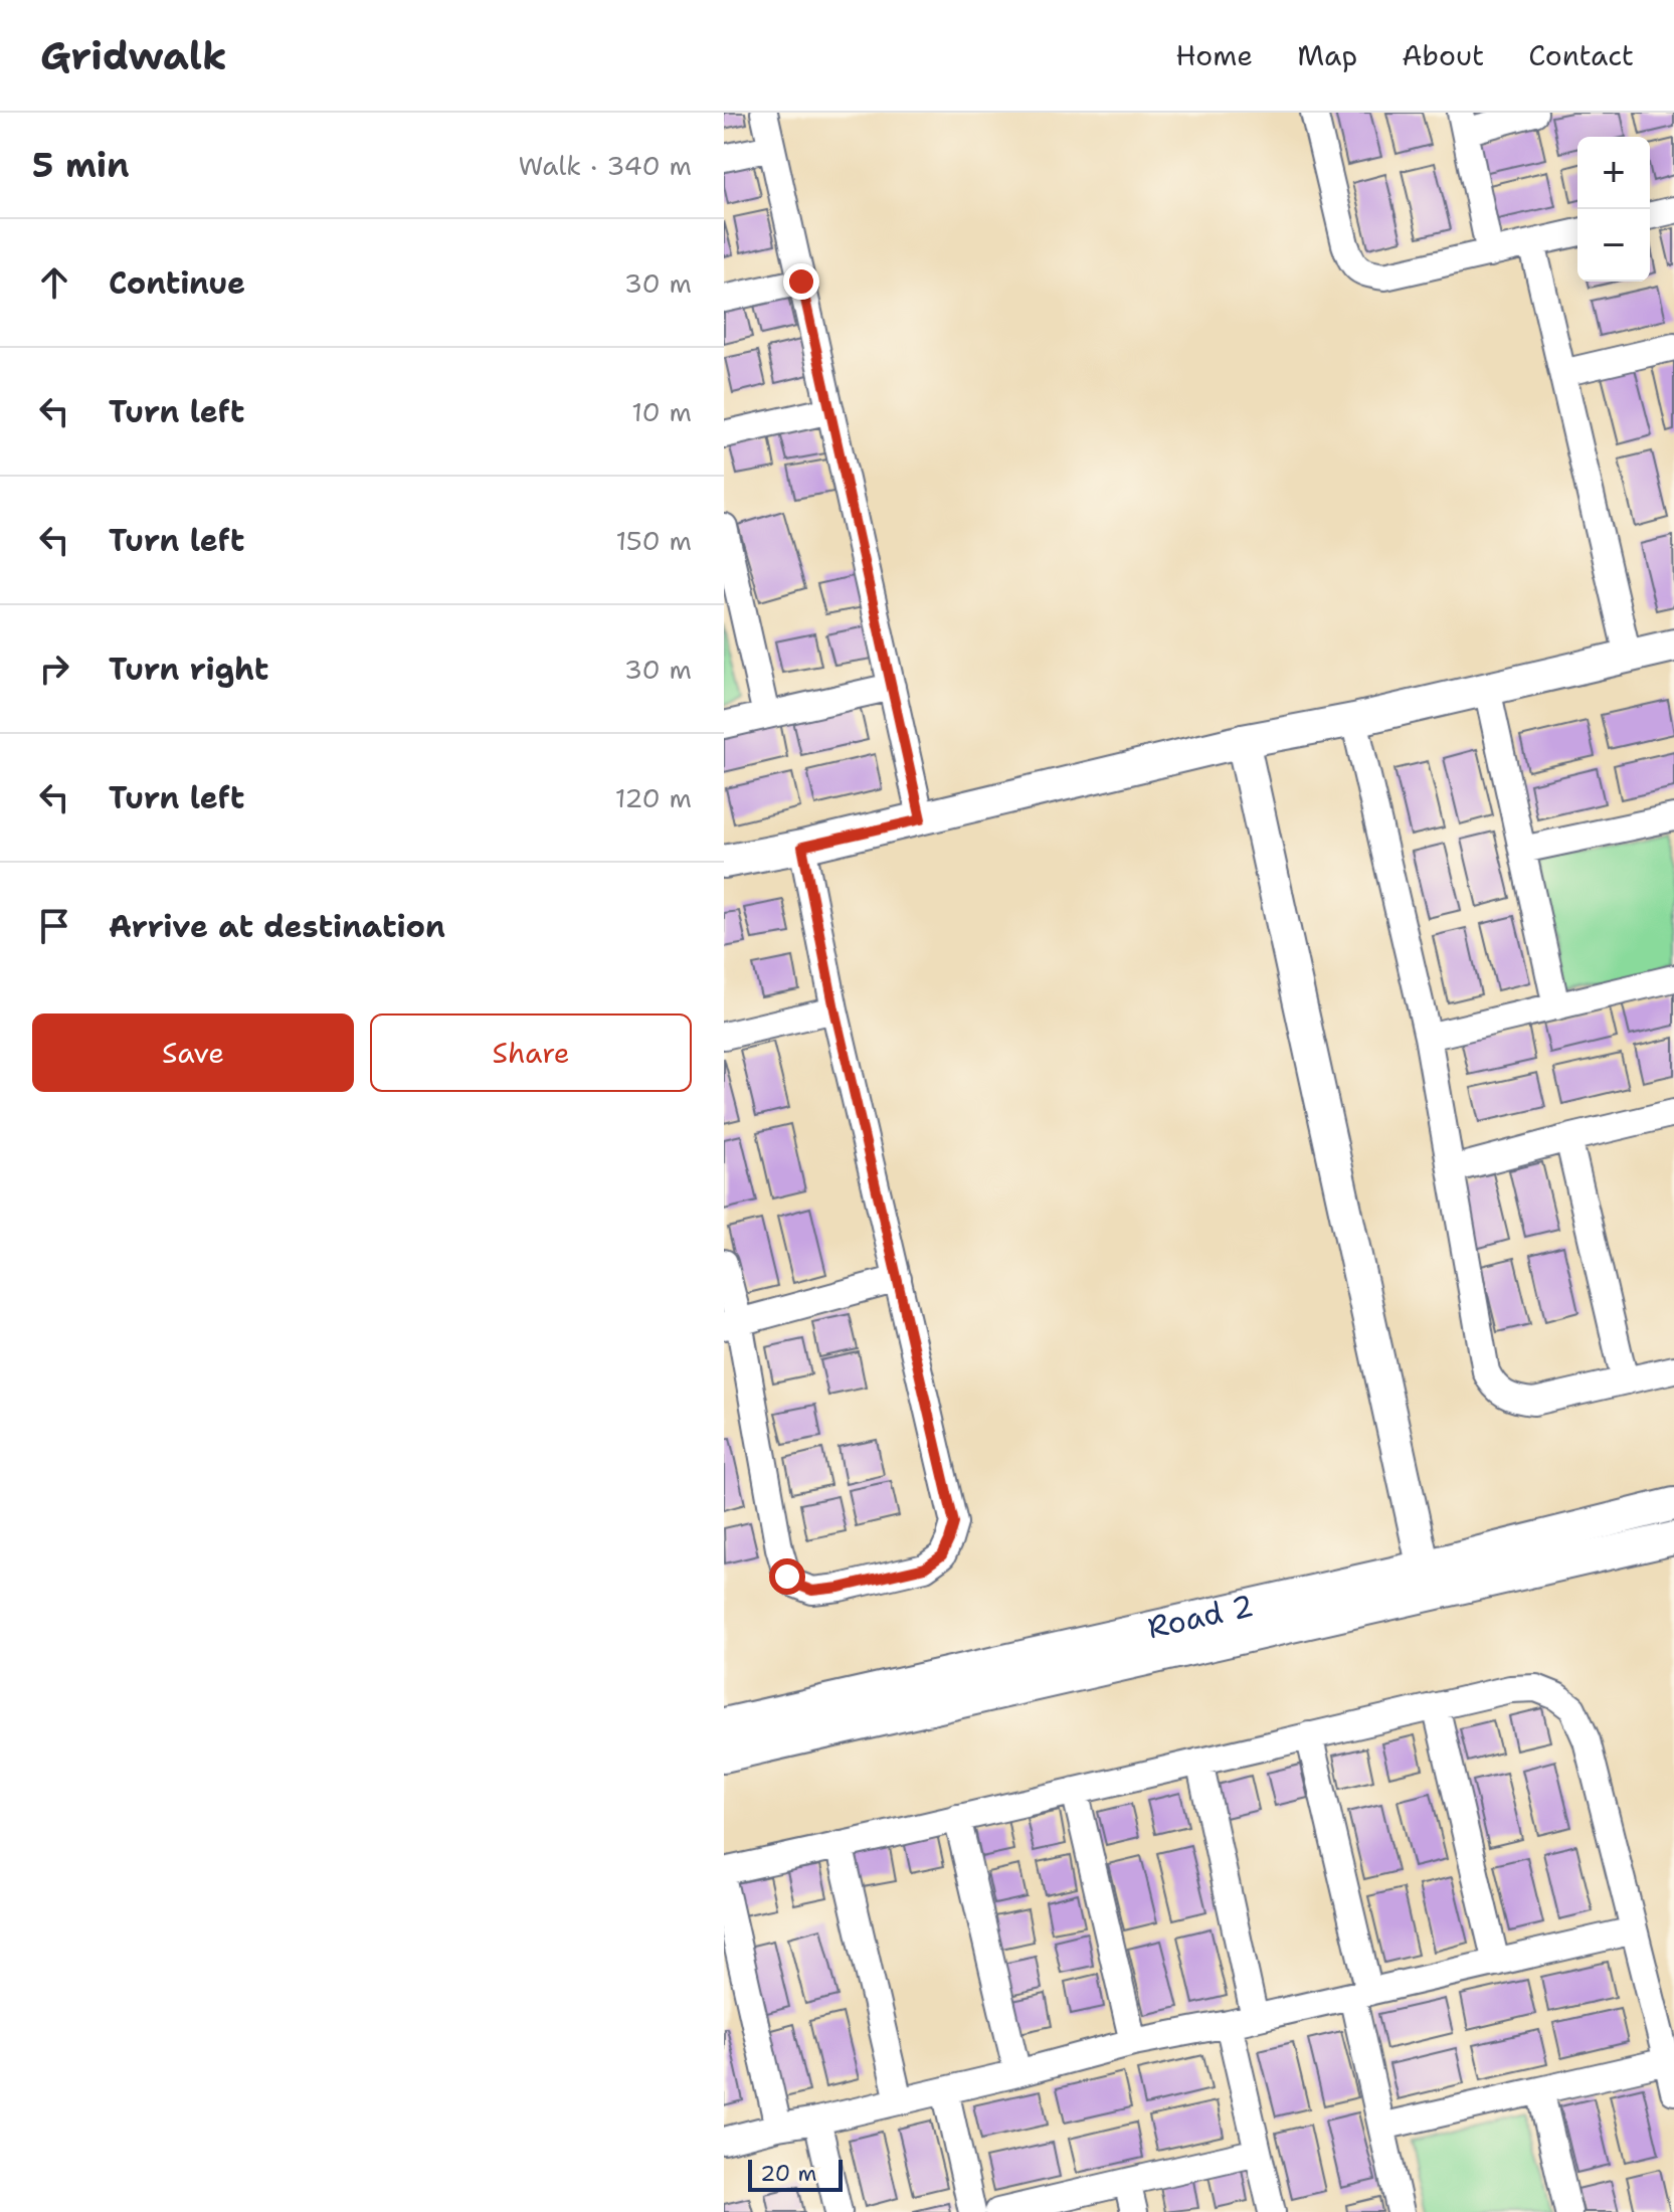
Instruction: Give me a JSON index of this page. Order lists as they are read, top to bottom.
{
  "streets": {
    "street": ["Road 2"]
  },
  "scale_bar": "20 m",
  "page": {
    "header": "Gridwalk",
    "nav": [
      "Home",
      "Map",
      "About",
      "Contact"
    ],
    "heading": ["5 min", "Walk · 340 m"],
    "map_buttons": ["+", "−"],
    "list": [
      ["Continue", "30 m"],
      ["Turn left", "10 m"],
      ["Turn left", "150 m"],
      ["Turn right", "30 m"],
      ["Turn left", "120 m"],
      "Arrive at destination"
    ],
    "buttons": ["Save", "Share"],
    "scale": "20 m"
  }
}
